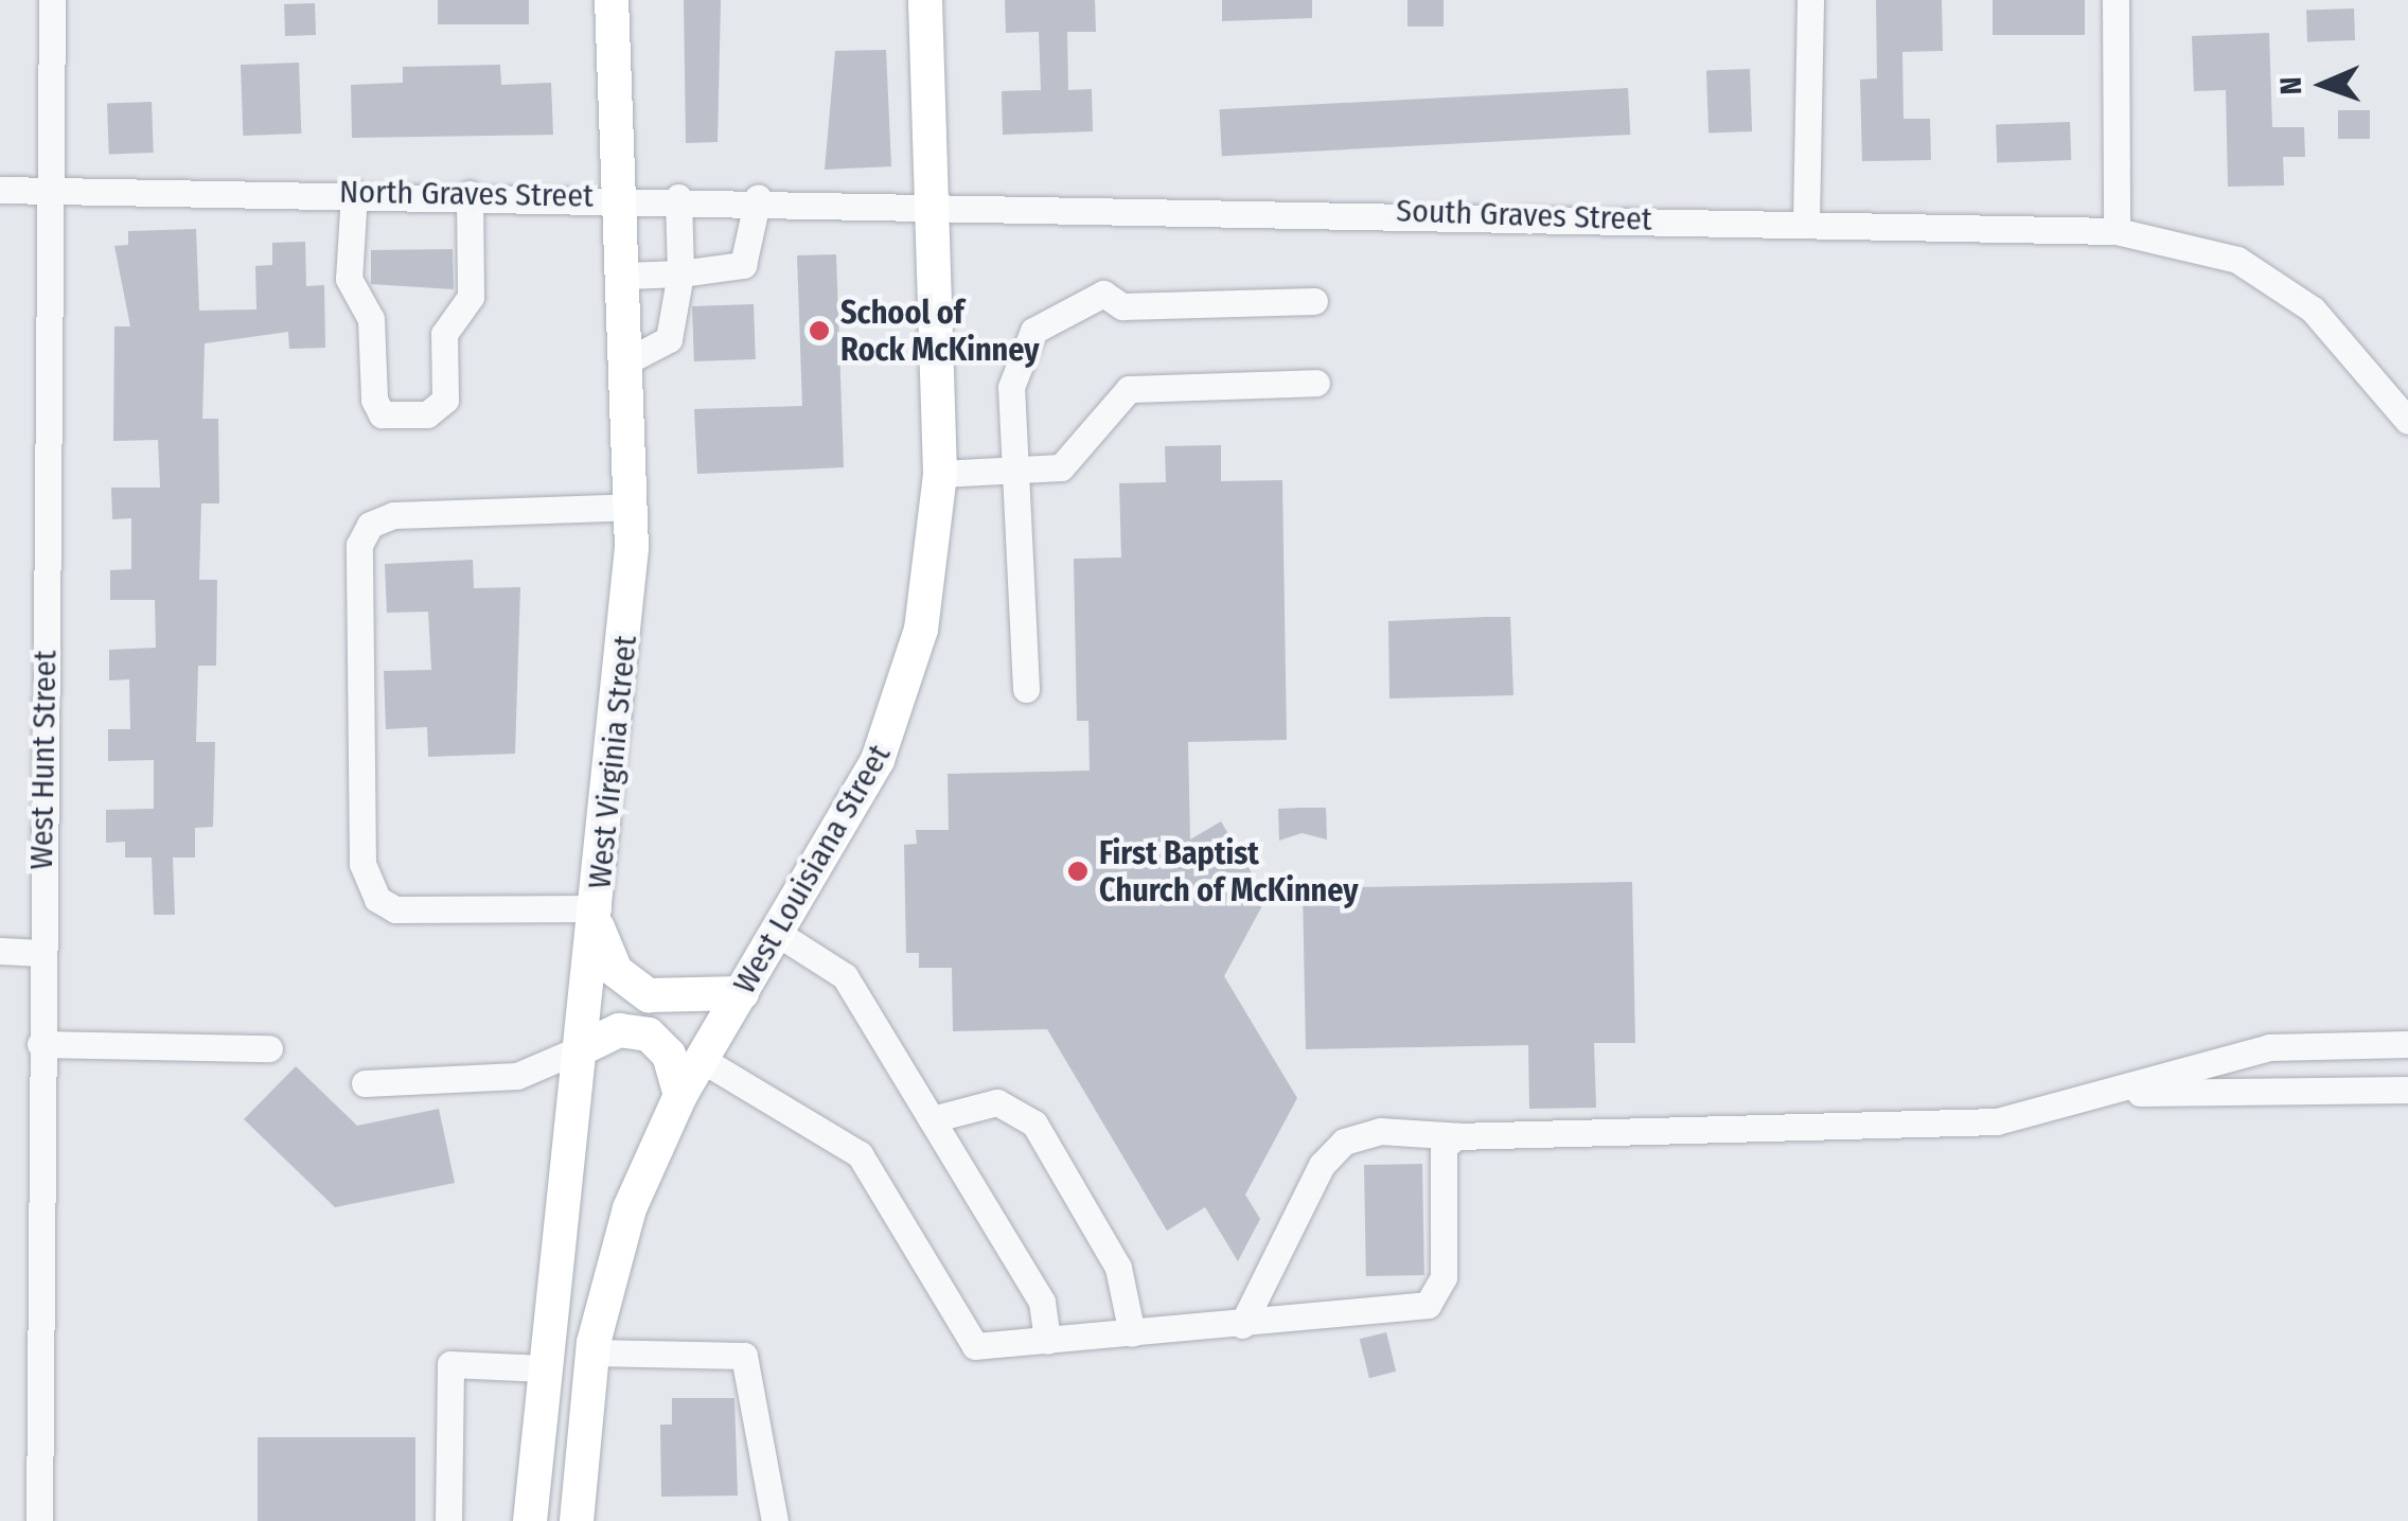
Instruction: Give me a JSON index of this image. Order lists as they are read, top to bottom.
{
  "streets": {
    "main road": ["West Virginia Street", "West Louisiana Street"],
    "street": ["North Graves Street", "South Graves Street", "West Hunt Street"]
  },
  "crossings": [
    ["North Graves Street", "South Graves Street"],
    ["North Graves Street", "West Hunt Street"],
    ["North Graves Street", "West Virginia Street"],
    ["North Graves Street", "West Louisiana Street"],
    ["South Graves Street", "West Louisiana Street"]
  ],
  "places": ["School of Rock McKinney", "First Baptist Church of McKinney"],
  "north": "left"
}
